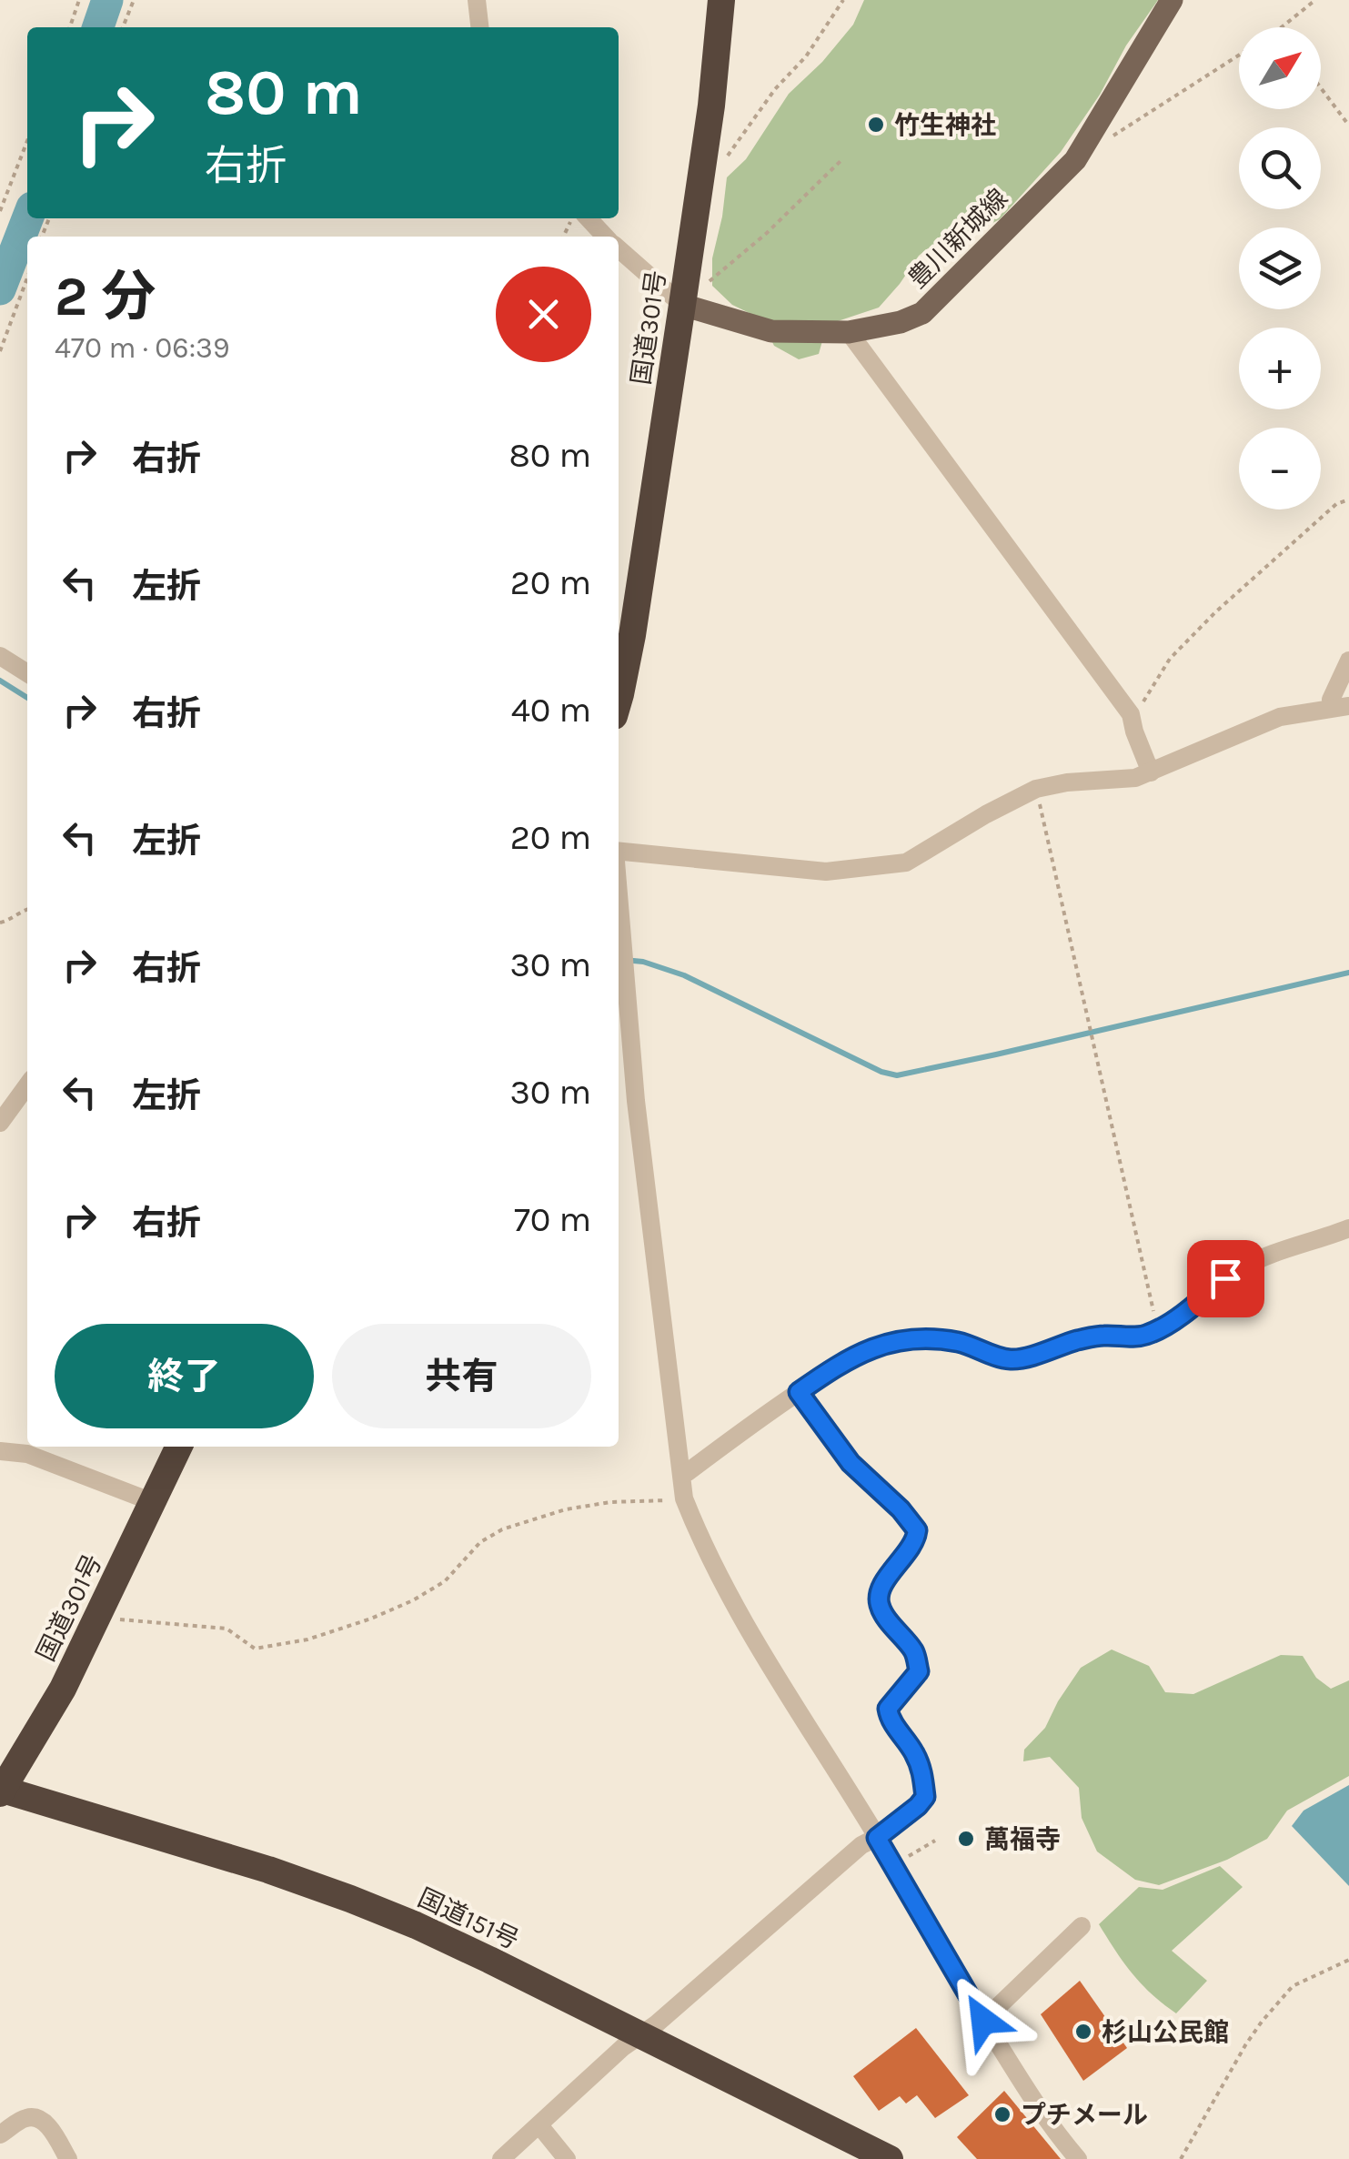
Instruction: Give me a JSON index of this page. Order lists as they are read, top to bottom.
{
  "streets": {
    "highway": ["国道301号", "国道151号"],
    "main road": ["豊川新城線"]
  },
  "crossings": [
    ["豊川新城線", "国道301号"],
    ["国道301号", "国道151号"]
  ],
  "places": [
    "竹生神社",
    "萬福寺",
    "杉山公民館",
    "プチメール"
  ],
  "north": "top right",
  "page": {
    "map_buttons": ["+", "−"],
    "turn": ["80 m", "右折"],
    "heading": ["2 分", "470 m · 06:39"],
    "list": [
      {
        "name": "右折",
        "value": "80 m"
      },
      {
        "name": "左折",
        "value": "20 m"
      },
      {
        "name": "右折",
        "value": "40 m"
      },
      {
        "name": "左折",
        "value": "20 m"
      },
      {
        "name": "右折",
        "value": "30 m"
      },
      {
        "name": "左折",
        "value": "30 m"
      },
      {
        "name": "右折",
        "value": "70 m"
      }
    ],
    "buttons": ["終了", "共有"]
  }
}
